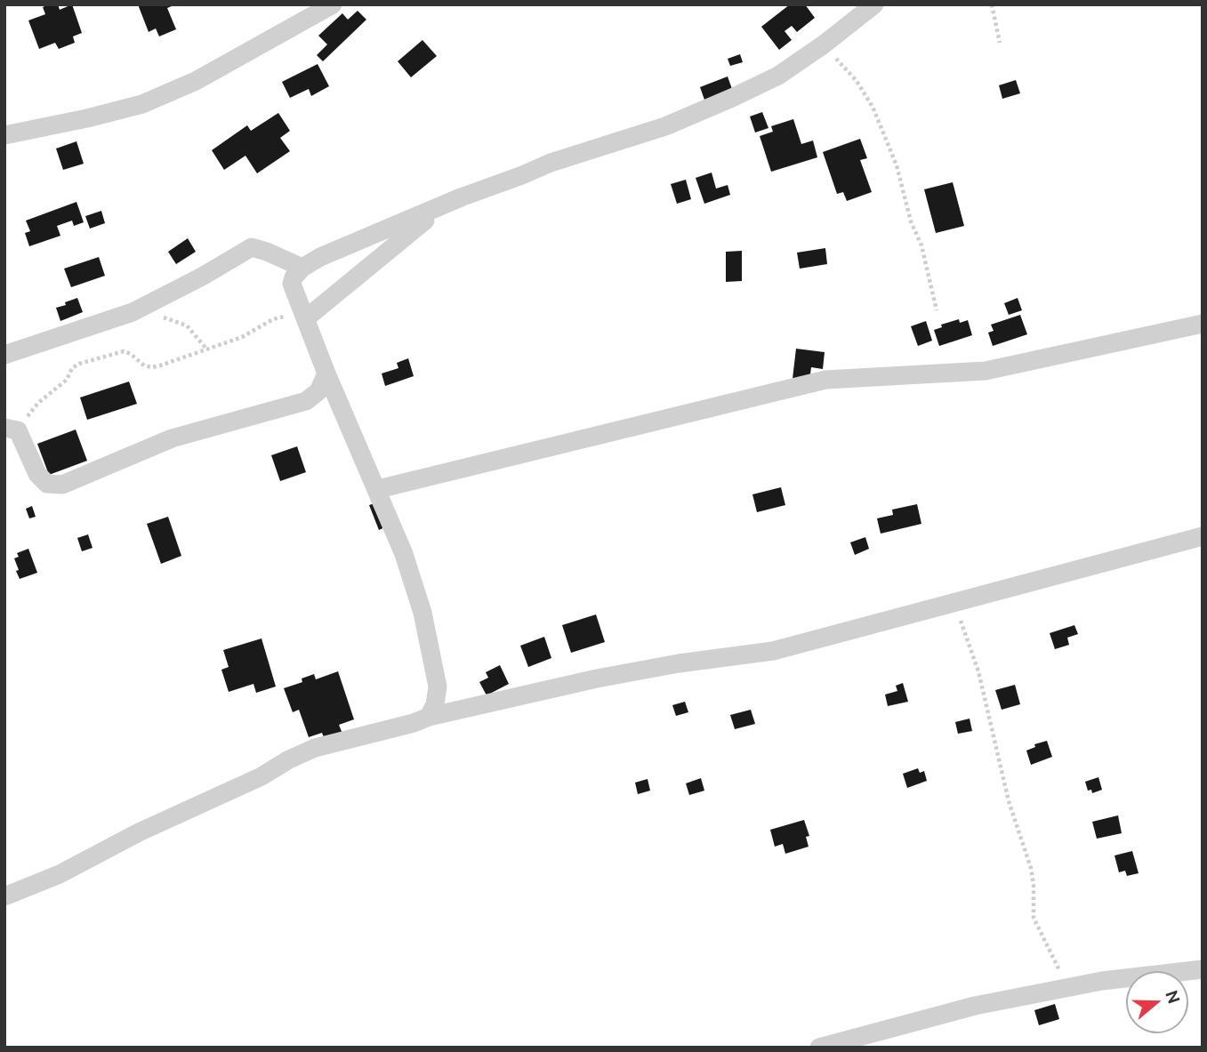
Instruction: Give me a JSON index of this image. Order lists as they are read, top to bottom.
{
  "north": "right"
}
